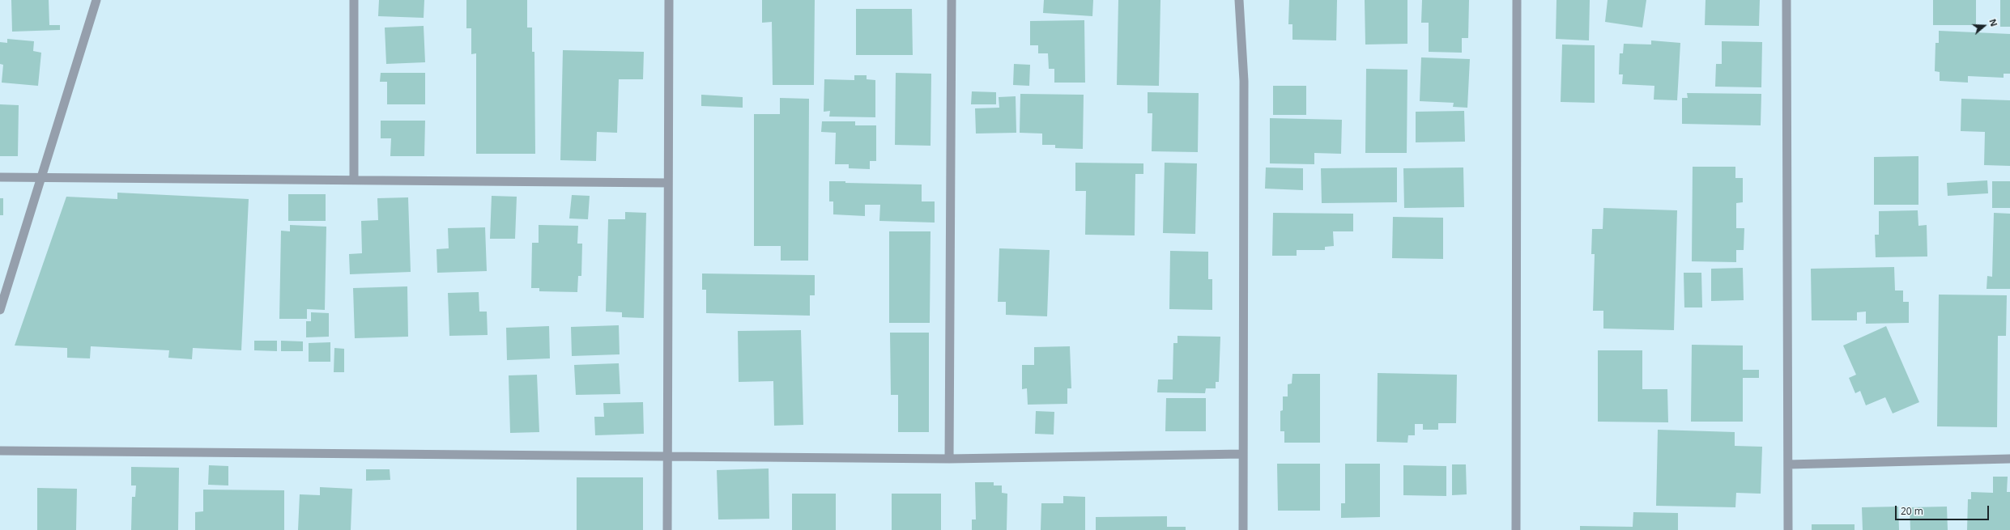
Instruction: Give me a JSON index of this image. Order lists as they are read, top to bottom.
{
  "scale_bar": "20 m",
  "north": "right"
}
